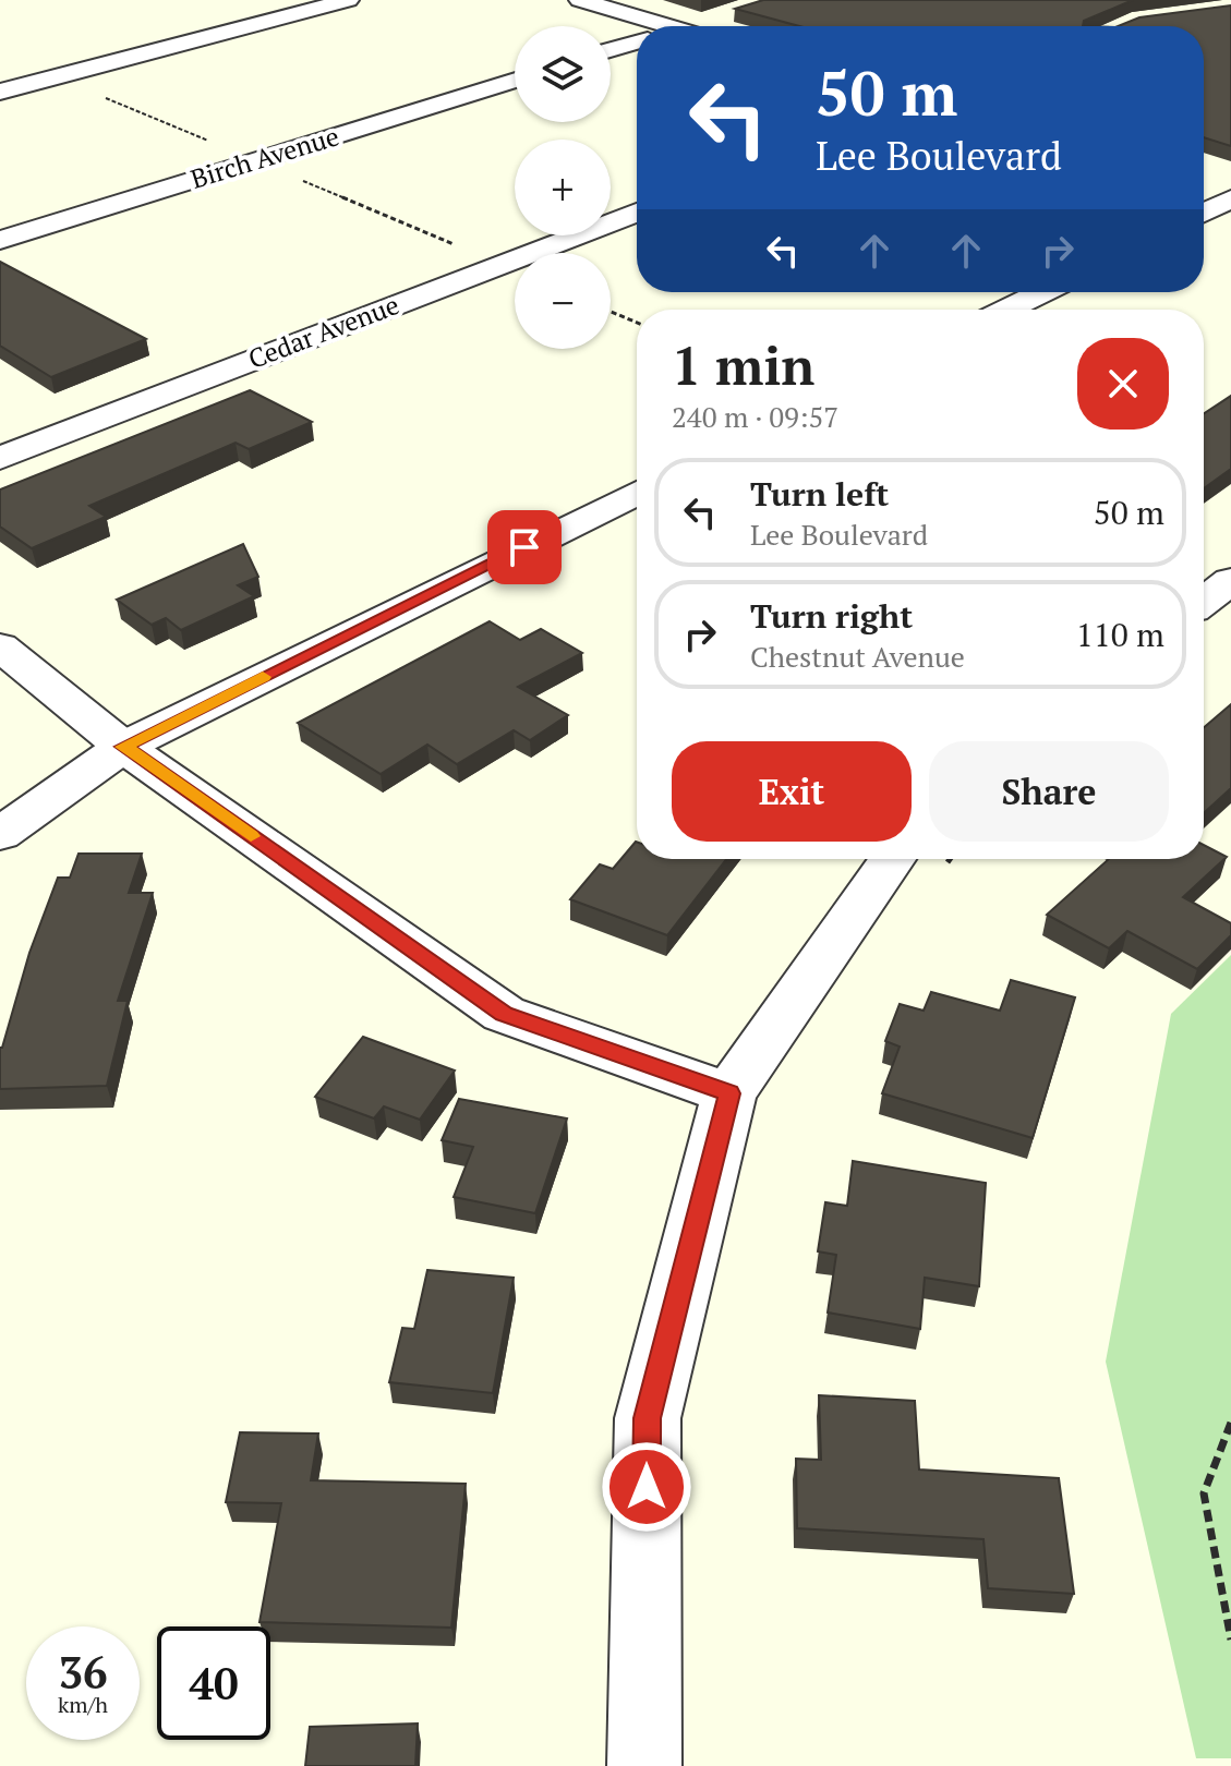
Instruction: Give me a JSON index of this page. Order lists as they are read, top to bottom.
{
  "streets": {
    "street": ["Birch Avenue", "Cedar Avenue"]
  },
  "page": {
    "map_buttons": ["+", "−"],
    "turn": ["50 m", "Lee Boulevard"],
    "heading": ["1 min", "240 m · 09:57"],
    "list": [
      {
        "name": "Turn left",
        "note": "Lee Boulevard",
        "value": "50 m"
      },
      {
        "name": "Turn right",
        "note": "Chestnut Avenue",
        "value": "110 m"
      }
    ],
    "buttons": ["Exit", "Share"],
    "speed": "36 km/h",
    "limit": "40"
  }
}
